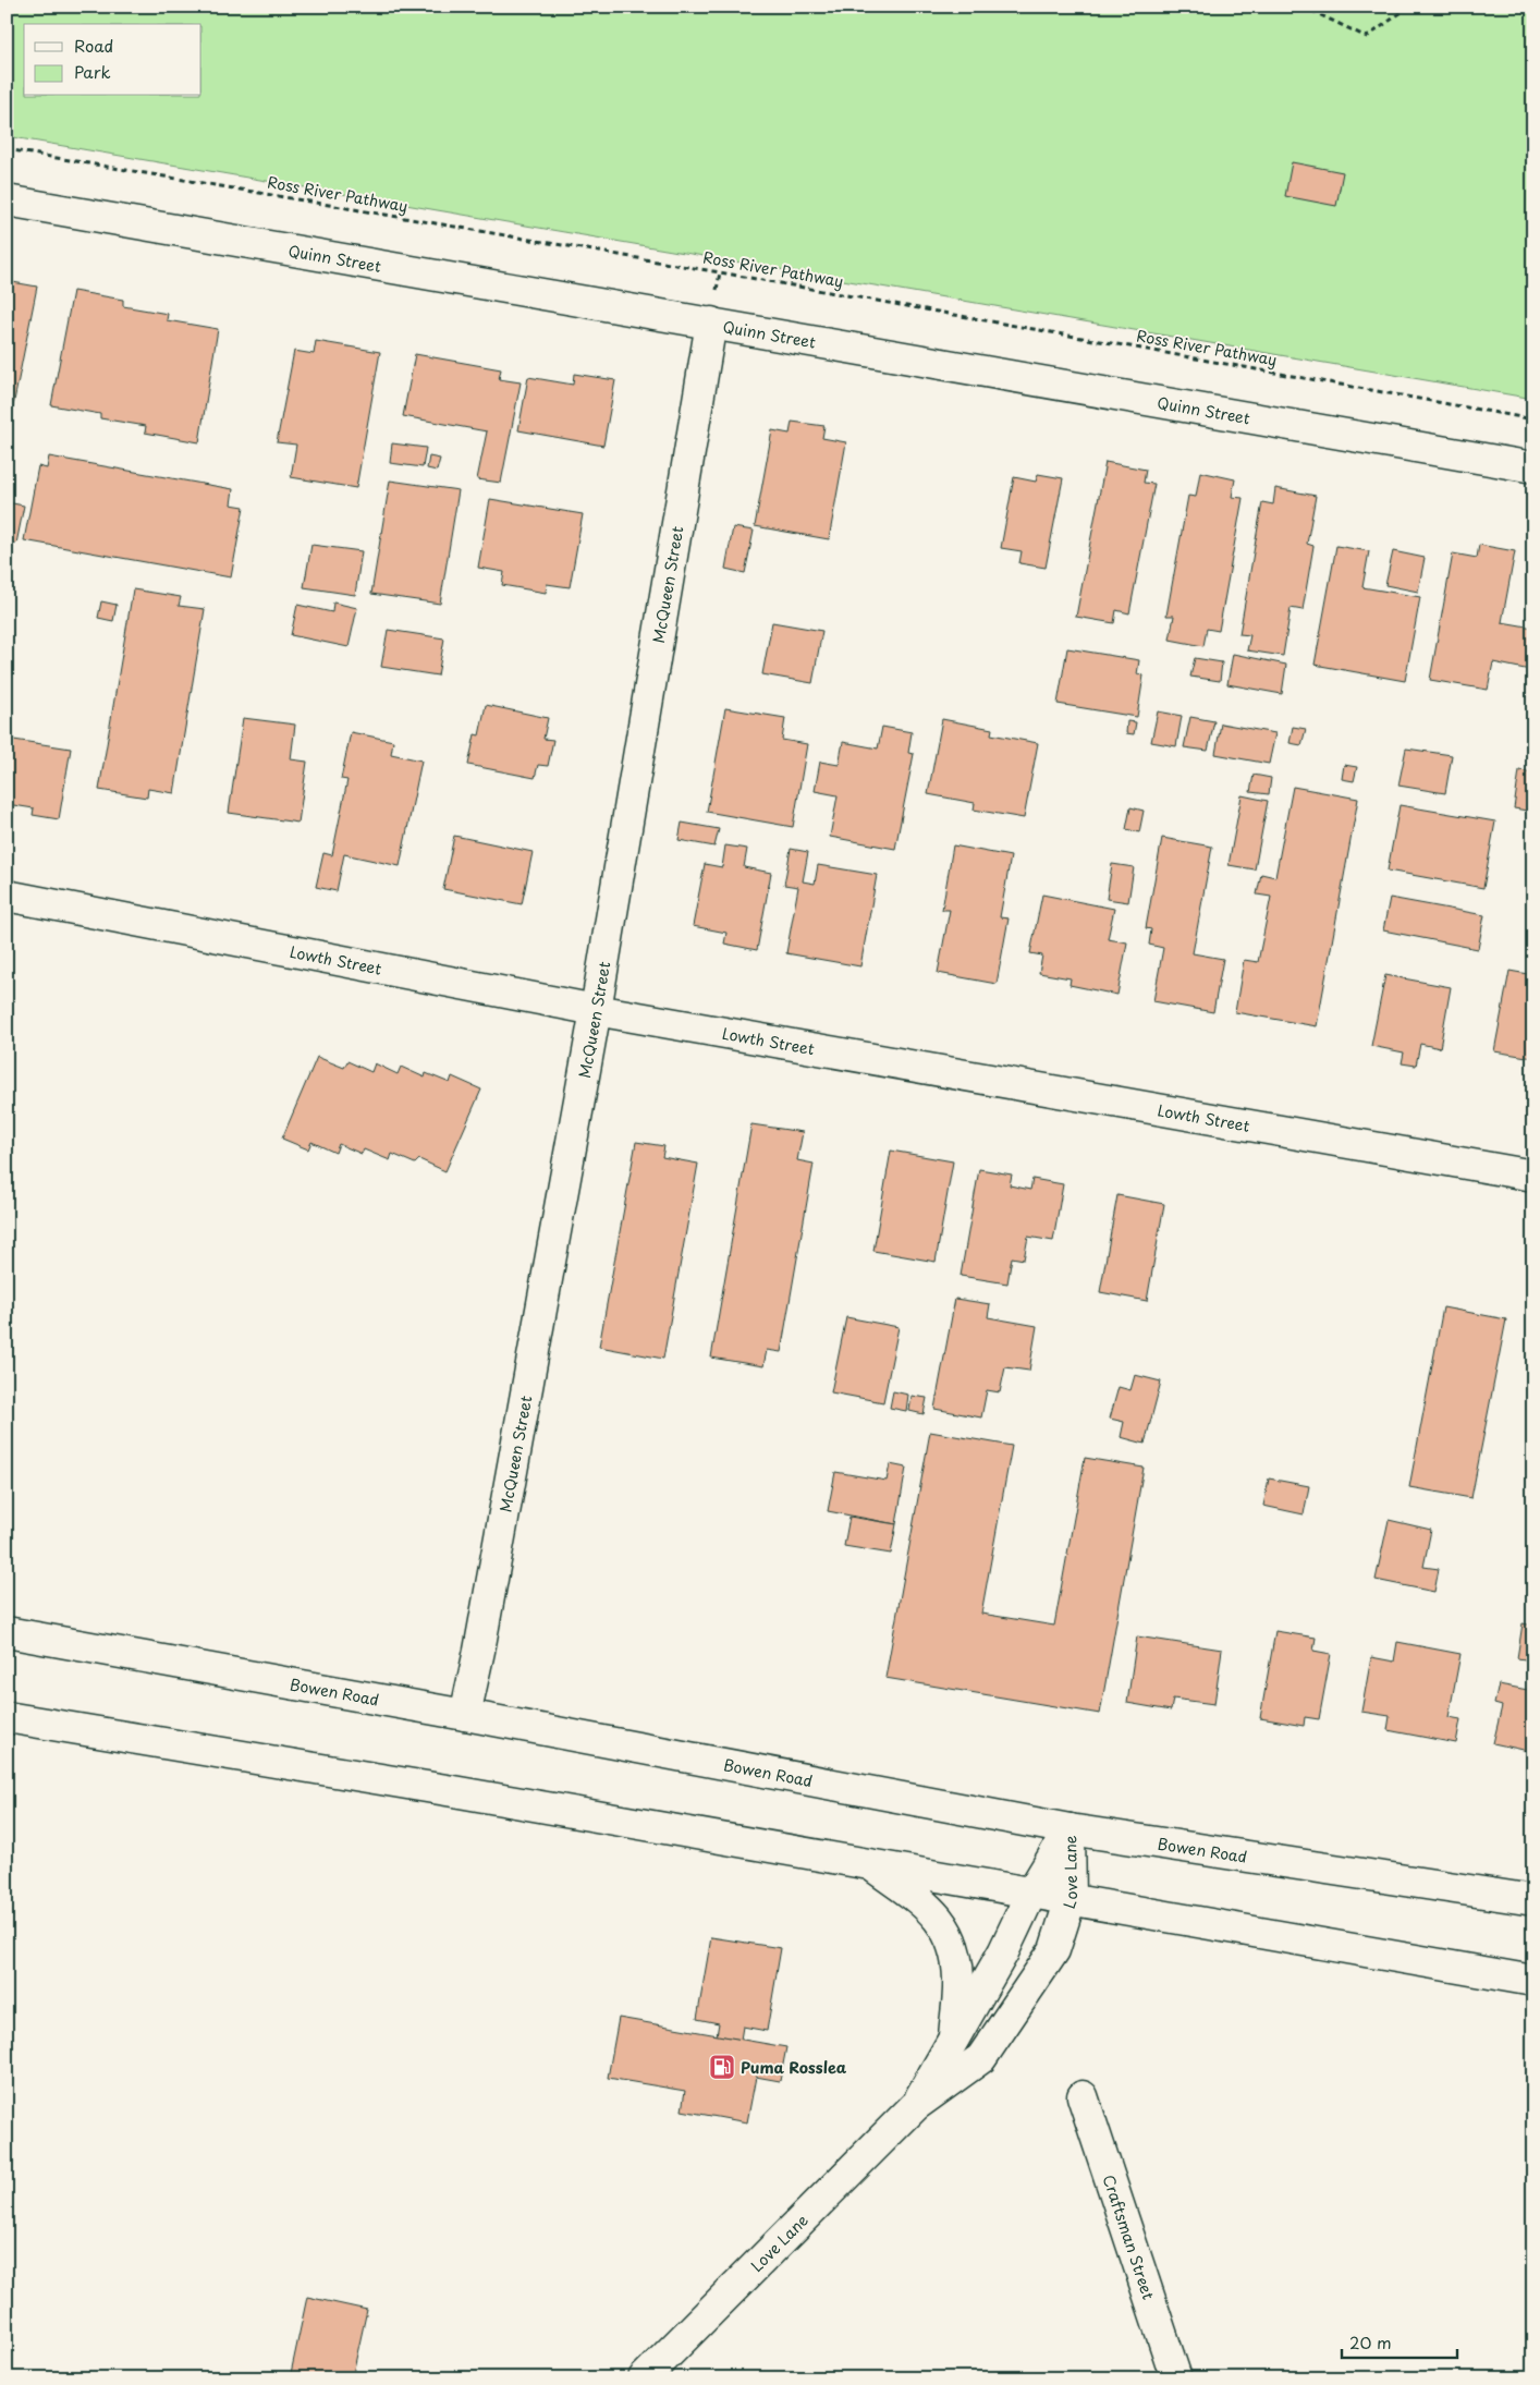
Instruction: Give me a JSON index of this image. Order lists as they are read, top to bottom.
{
  "streets": {
    "street": [
      "Quinn Street",
      "McQueen Street",
      "Lowth Street",
      "Bowen Road",
      "Love Lane",
      "Craftsman Street"
    ],
    "path": ["Ross River Pathway"]
  },
  "crossings": [
    ["Quinn Street", "McQueen Street"],
    ["McQueen Street", "Lowth Street"],
    ["McQueen Street", "Bowen Road"],
    ["Bowen Road", "Love Lane"]
  ],
  "places": {
    "fuel station": ["Puma Rosslea"]
  },
  "legend": ["Road", "Park"],
  "scale_bar": "20 m"
}
